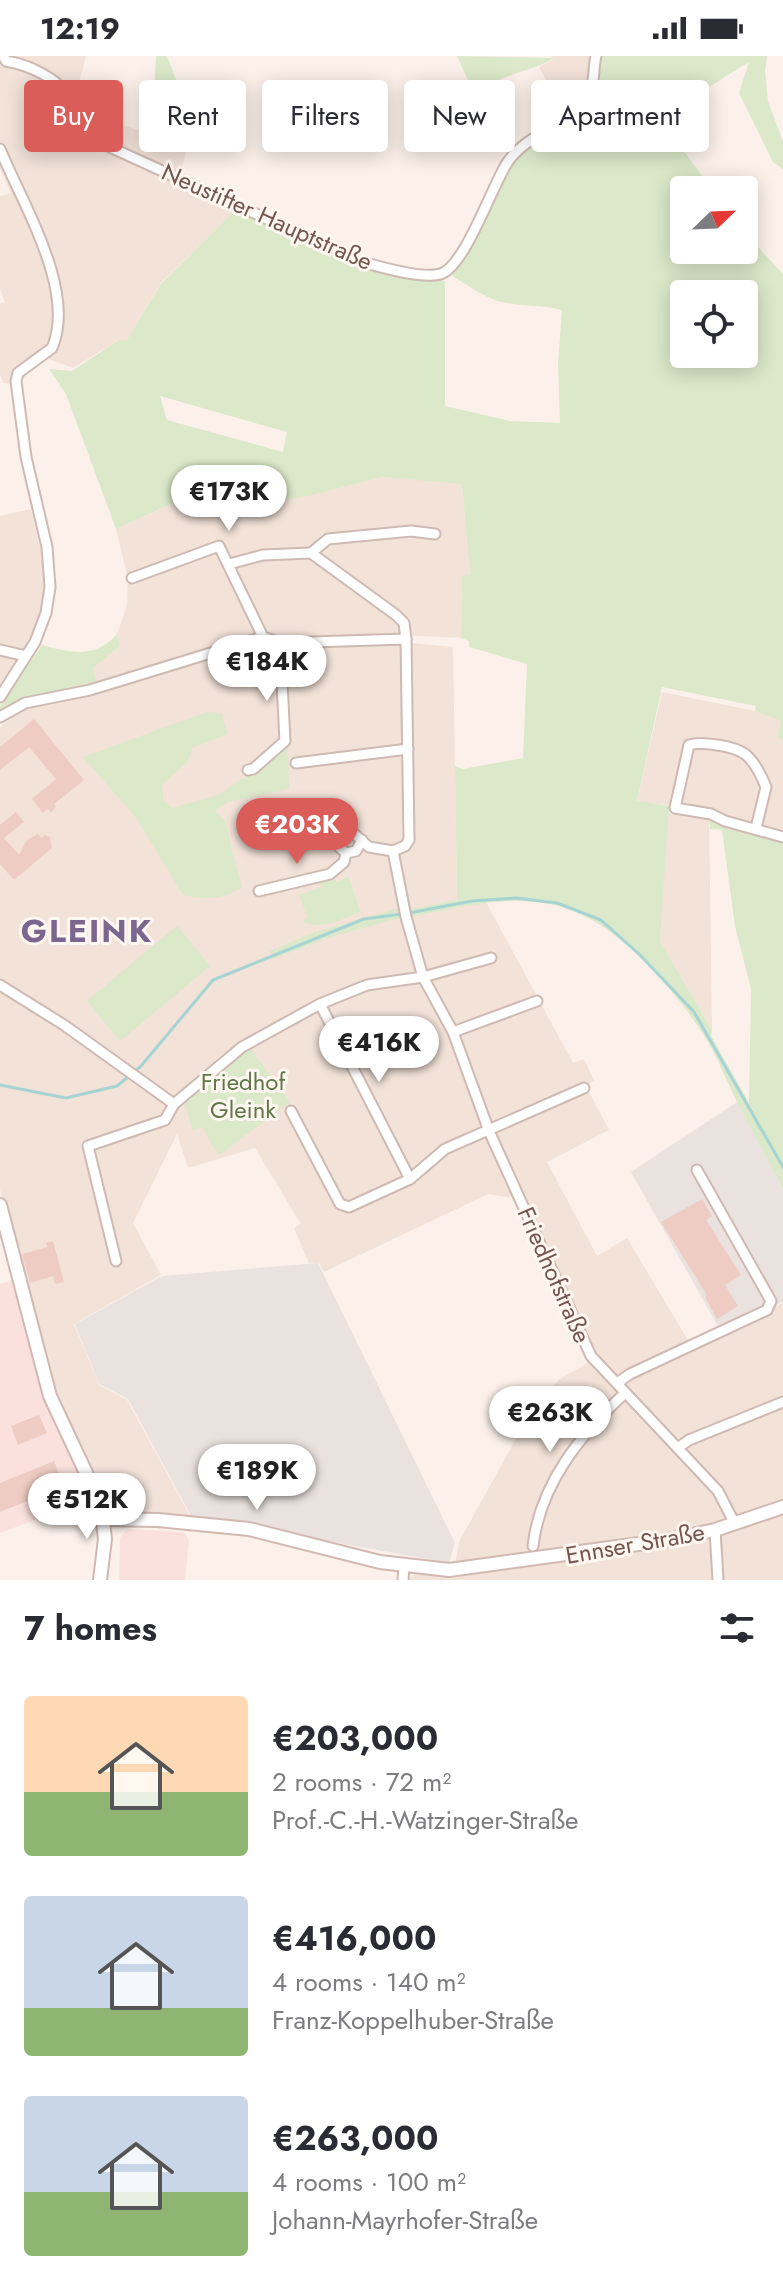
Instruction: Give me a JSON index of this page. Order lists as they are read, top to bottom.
{
  "streets": {
    "street": ["Neustifter Hauptstraße", "Friedhofstraße", "Ennser Straße"]
  },
  "crossings": [
    ["Friedhofstraße", "Ennser Straße"]
  ],
  "districts": ["GLEINK"],
  "parks": ["Friedhof Gleink"],
  "north": "top right",
  "page": {
    "status": "12:19",
    "chip": [
      "Buy",
      "Rent",
      "Filters",
      "New",
      "Apartment"
    ],
    "price": [
      "€173K",
      "€184K",
      "€203K",
      "€416K",
      "€263K",
      "€189K",
      "€512K"
    ],
    "heading": "7 homes",
    "list": [
      {
        "name": "€203,000",
        "note": "2 rooms · 72 m² · Prof.-C.-H.-Watzinger-Straße"
      },
      {
        "name": "€416,000",
        "note": "4 rooms · 140 m² · Franz-Koppelhuber-Straße"
      },
      {
        "name": "€263,000",
        "note": "4 rooms · 100 m² · Johann-Mayrhofer-Straße"
      }
    ]
  }
}
